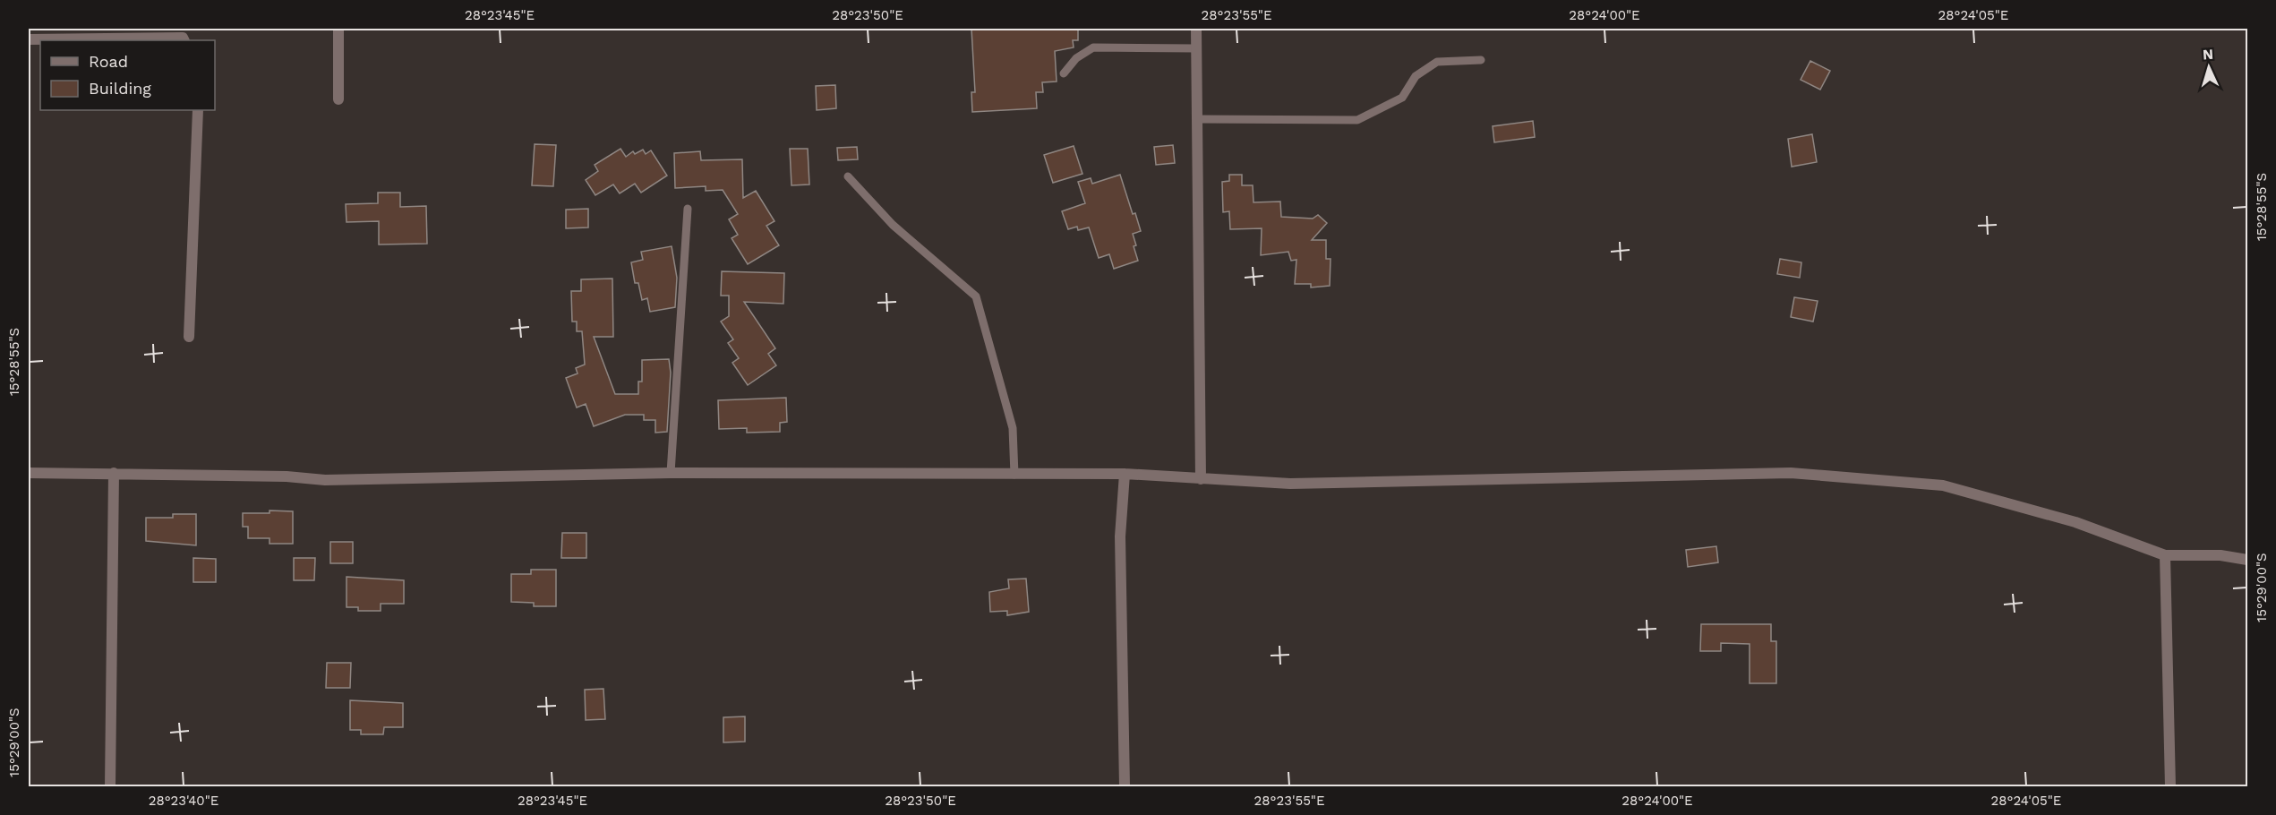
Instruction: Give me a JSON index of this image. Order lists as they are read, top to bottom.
{
  "legend": ["Road", "Building"],
  "north": "top",
  "coordinates": [
    "28°23'45\"E",
    "28°23'50\"E",
    "28°23'55\"E",
    "28°24'00\"E",
    "28°24'05\"E",
    "15°28'55\"S",
    "15°29'00\"S",
    "28°23'40\"E"
  ]
}
